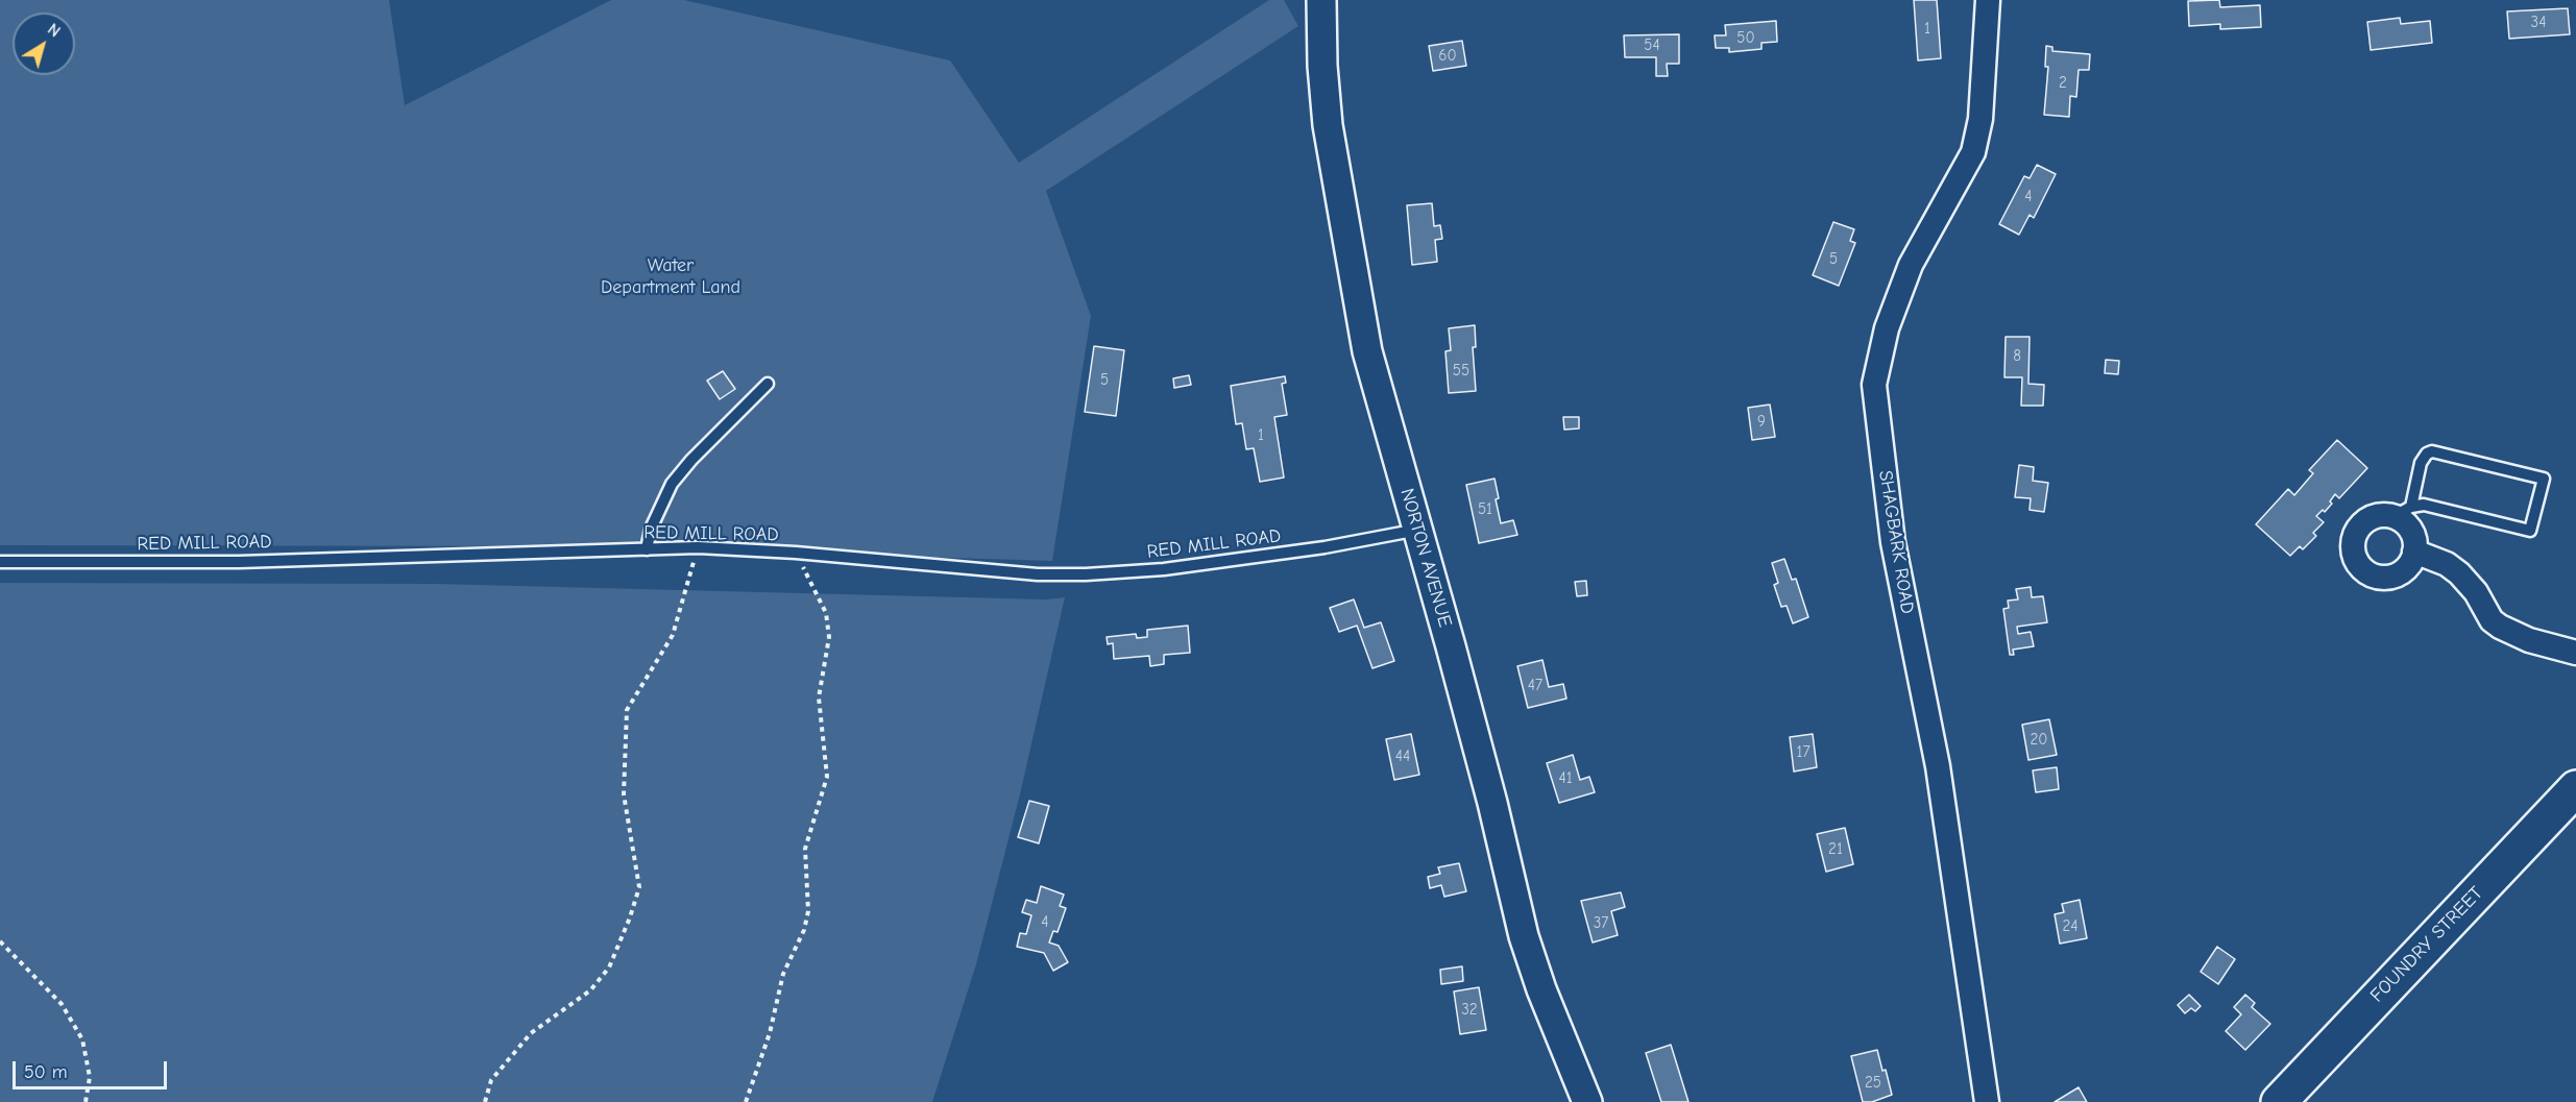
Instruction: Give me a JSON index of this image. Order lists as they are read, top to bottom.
{
  "streets": {
    "highway": ["FOUNDRY STREET"],
    "street": ["SHAGBARK ROAD", "NORTON AVENUE"],
    "lane": ["RED MILL ROAD"]
  },
  "crossings": [
    ["RED MILL ROAD", "NORTON AVENUE"]
  ],
  "parks": ["Water Department Land"],
  "house_numbers": [
    "34",
    "1",
    "50",
    "54",
    "60",
    "2",
    "4",
    "5",
    "8",
    "55",
    "5",
    "9",
    "1",
    "51",
    "47",
    "20",
    "17",
    "44",
    "41",
    "21",
    "4",
    "37",
    "24",
    "32",
    "25"
  ],
  "scale_bar": "50 m",
  "north": "top right"
}
